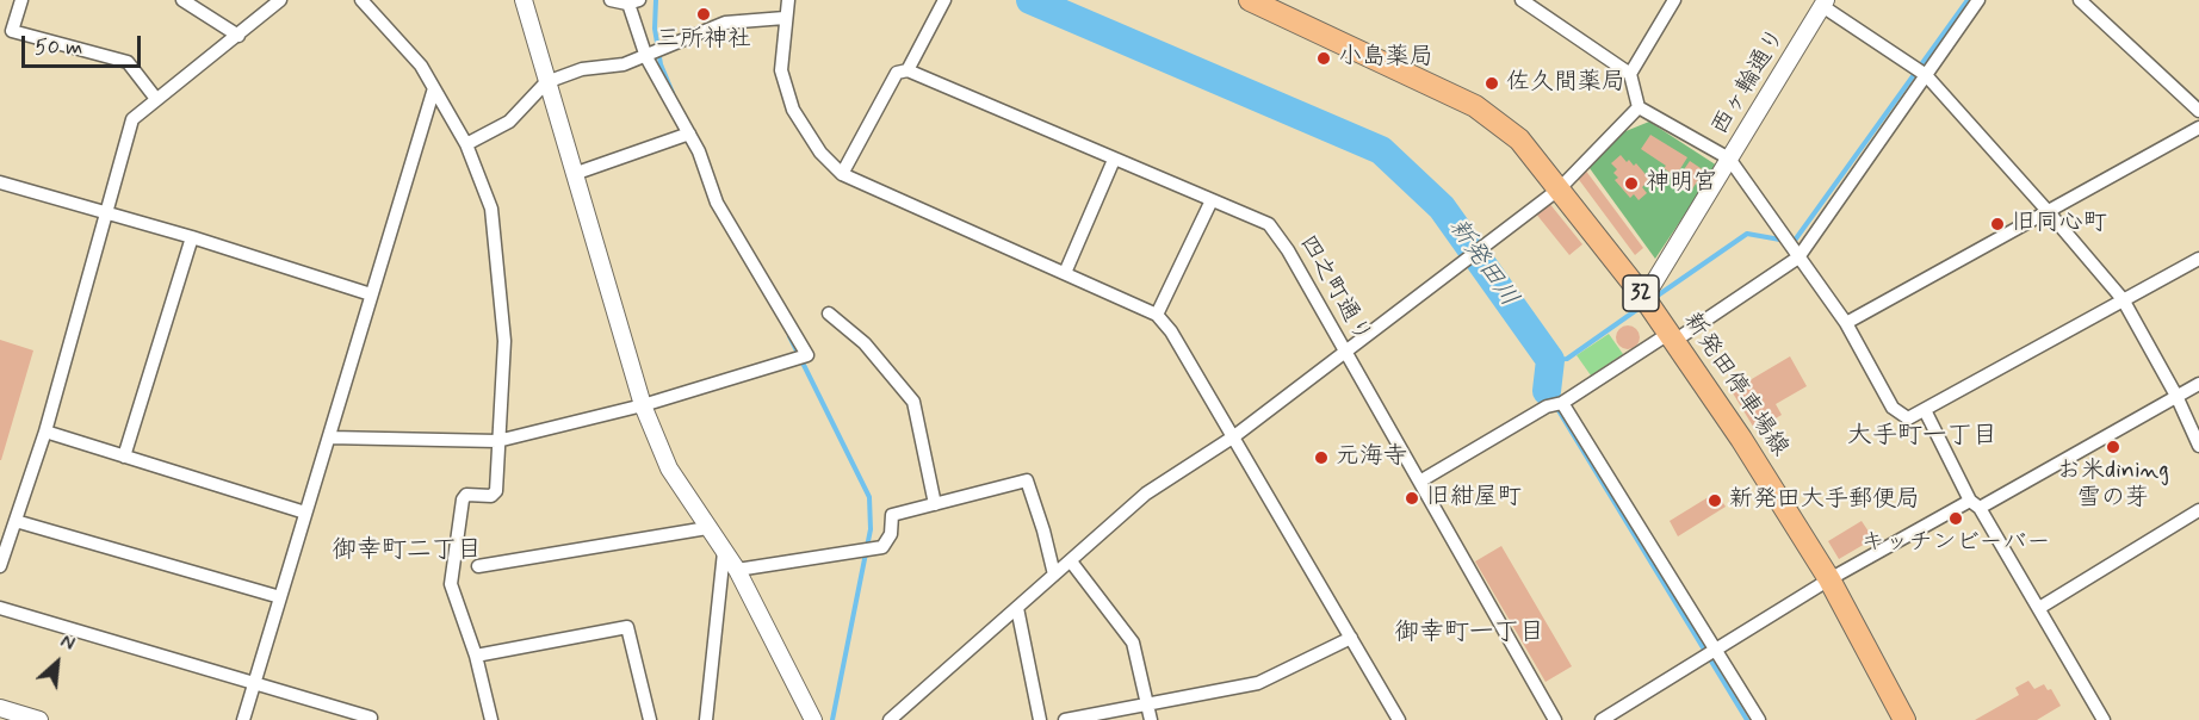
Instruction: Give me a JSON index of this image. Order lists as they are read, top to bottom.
{
  "streets": {
    "main road": ["32", "新発田停車場線"],
    "street": ["西ヶ輪通り", "四之町通り"]
  },
  "crossings": [
    ["西ヶ輪通り", "新発田停車場線"]
  ],
  "districts": ["大手町一丁目", "御幸町二丁目", "御幸町一丁目"],
  "water": ["新発田川"],
  "places": [
    "三所神社",
    "小島薬局",
    "佐久間薬局",
    "神明宮",
    "旧同心町",
    "お米dining 雪の芽",
    "元海寺",
    "旧紺屋町",
    "新発田大手郵便局",
    "キッチンビーバー"
  ],
  "scale_bar": "50 m",
  "north": "top right"
}
